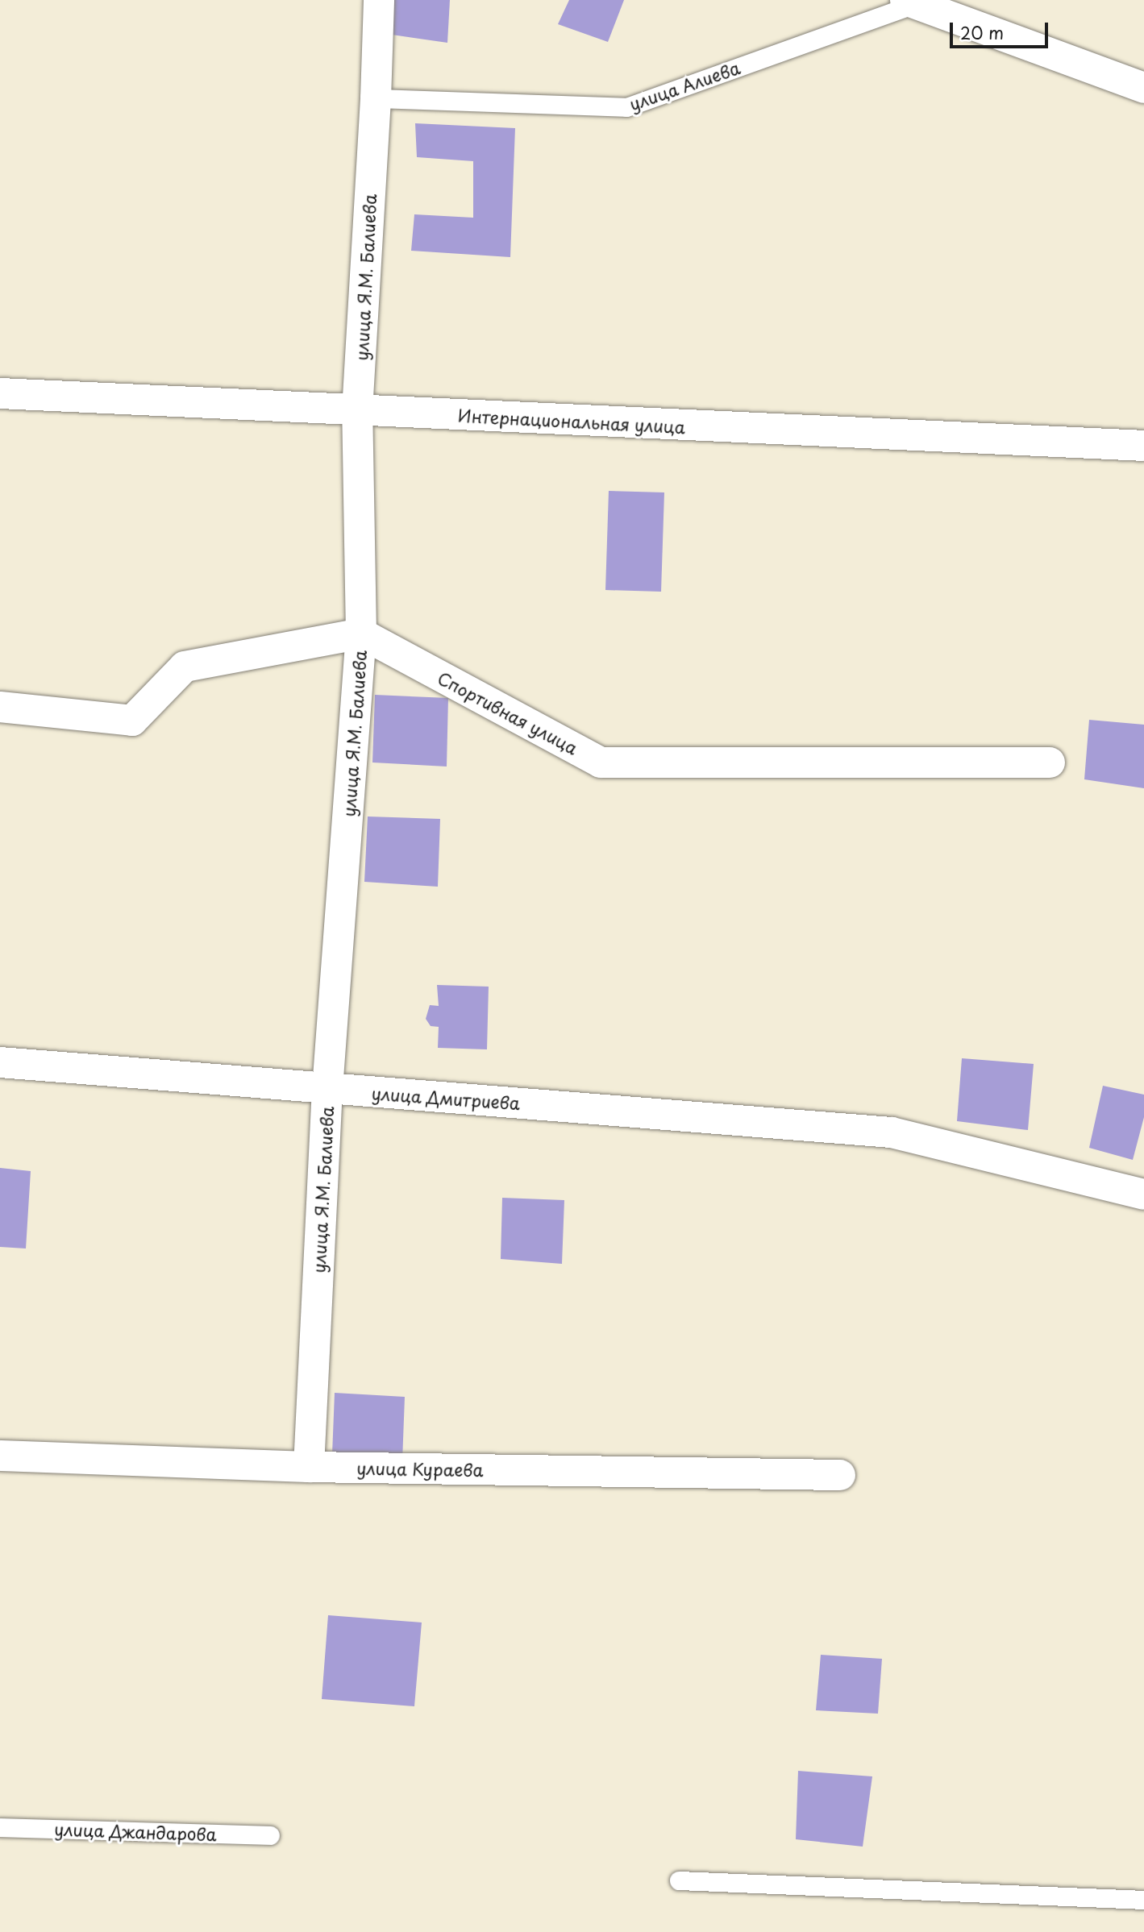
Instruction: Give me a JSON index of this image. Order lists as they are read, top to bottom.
{
  "streets": {
    "street": [
      "улица Я.М. Балиева",
      "Интернациональная улица",
      "Спортивная улица",
      "улица Дмитриева",
      "улица Кураева"
    ],
    "lane": ["улица Алиева", "улица Джандарова"]
  },
  "crossings": [
    ["улица Алиева", "улица Я.М. Балиева"],
    ["улица Я.М. Балиева", "Интернациональная улица"],
    ["улица Я.М. Балиева", "Спортивная улица"],
    ["улица Я.М. Балиева", "улица Дмитриева"],
    ["улица Я.М. Балиева", "улица Кураева"]
  ],
  "scale_bar": "20 m"
}
